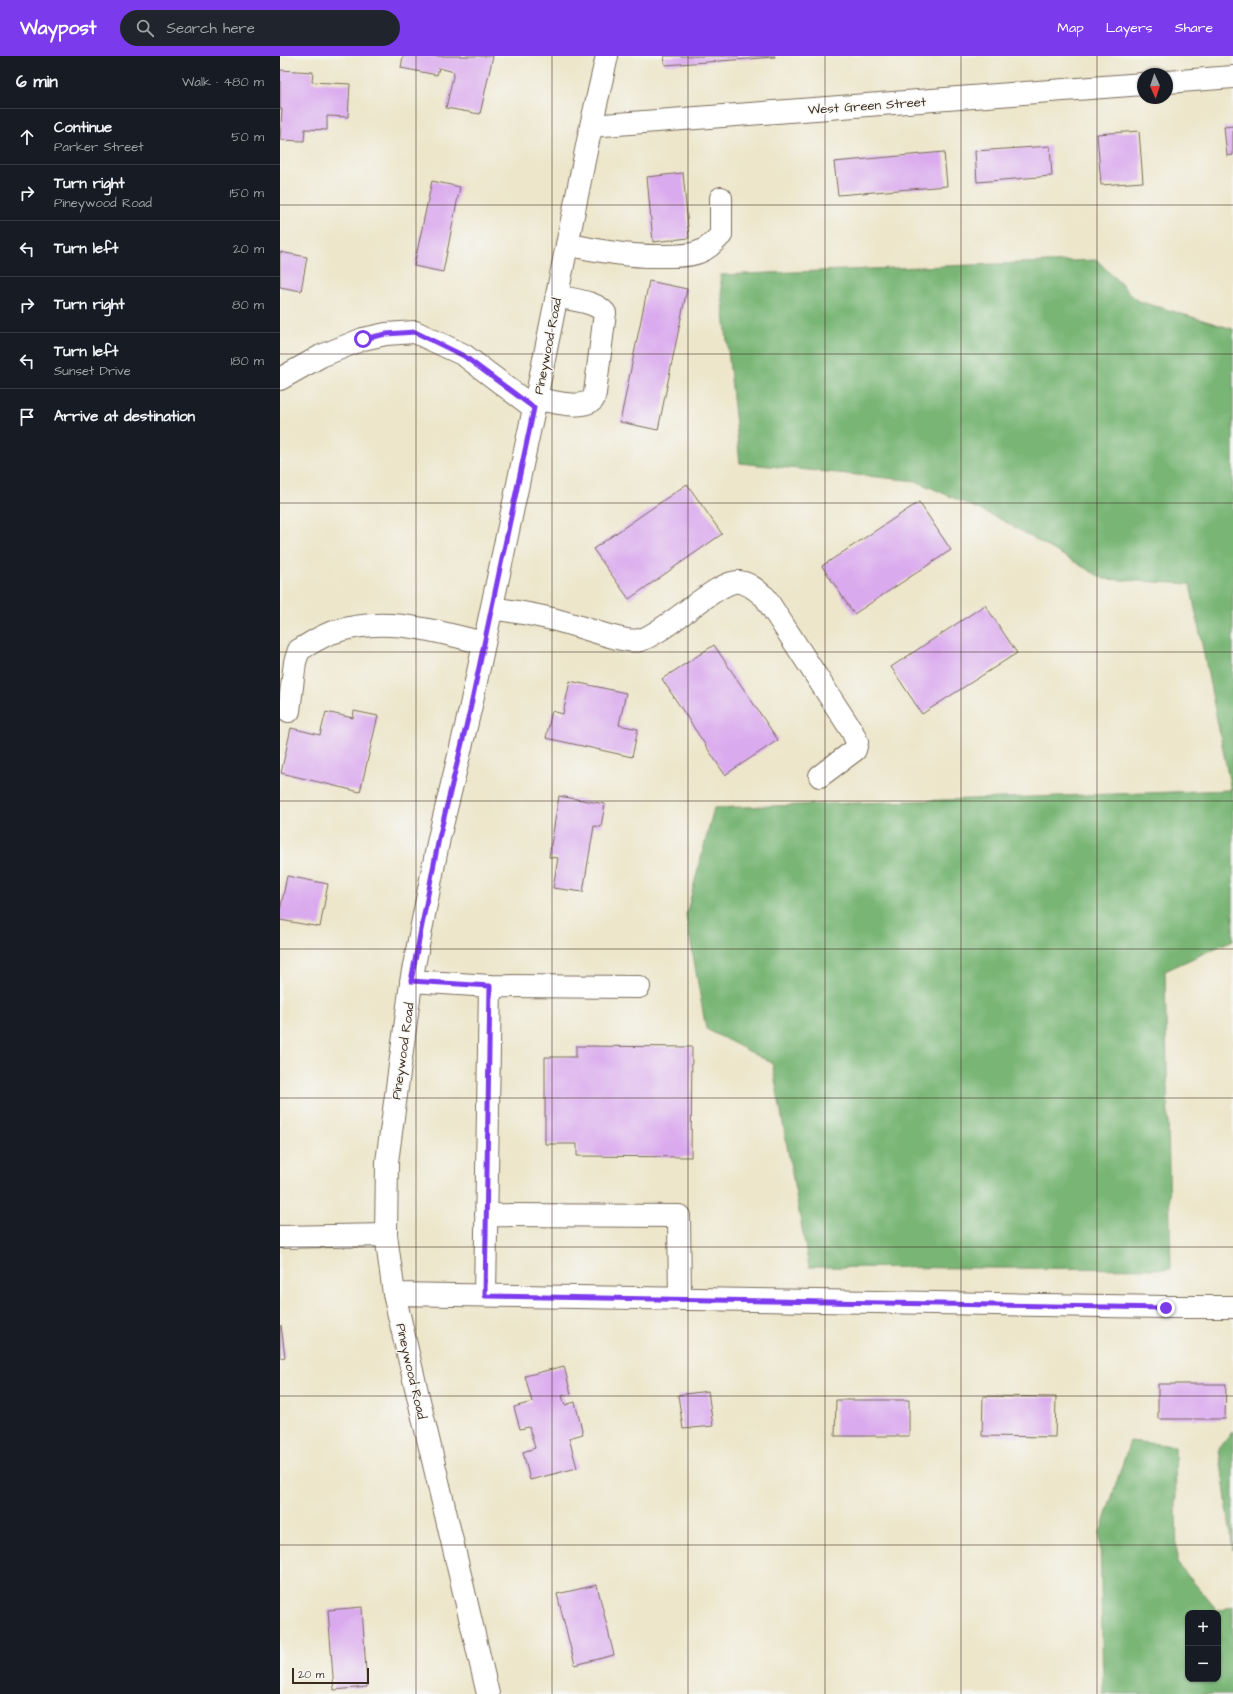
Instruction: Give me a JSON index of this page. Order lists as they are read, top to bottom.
{
  "streets": {
    "street": ["West Green Street", "Pineywood Road"]
  },
  "crossings": [
    ["West Green Street", "Pineywood Road"]
  ],
  "scale_bar": "20 m",
  "north": "bottom",
  "page": {
    "header": "Waypost",
    "search": "Search here",
    "nav": ["Map", "Layers", "Share"],
    "heading": ["6 min", "Walk · 480 m"],
    "list": [
      ["Continue", "Parker Street", "50 m"],
      ["Turn right", "Pineywood Road", "150 m"],
      ["Turn left", "20 m"],
      ["Turn right", "80 m"],
      ["Turn left", "Sunset Drive", "180 m"],
      "Arrive at destination"
    ],
    "map_buttons": ["+", "−"],
    "scale": "20 m"
  }
}
